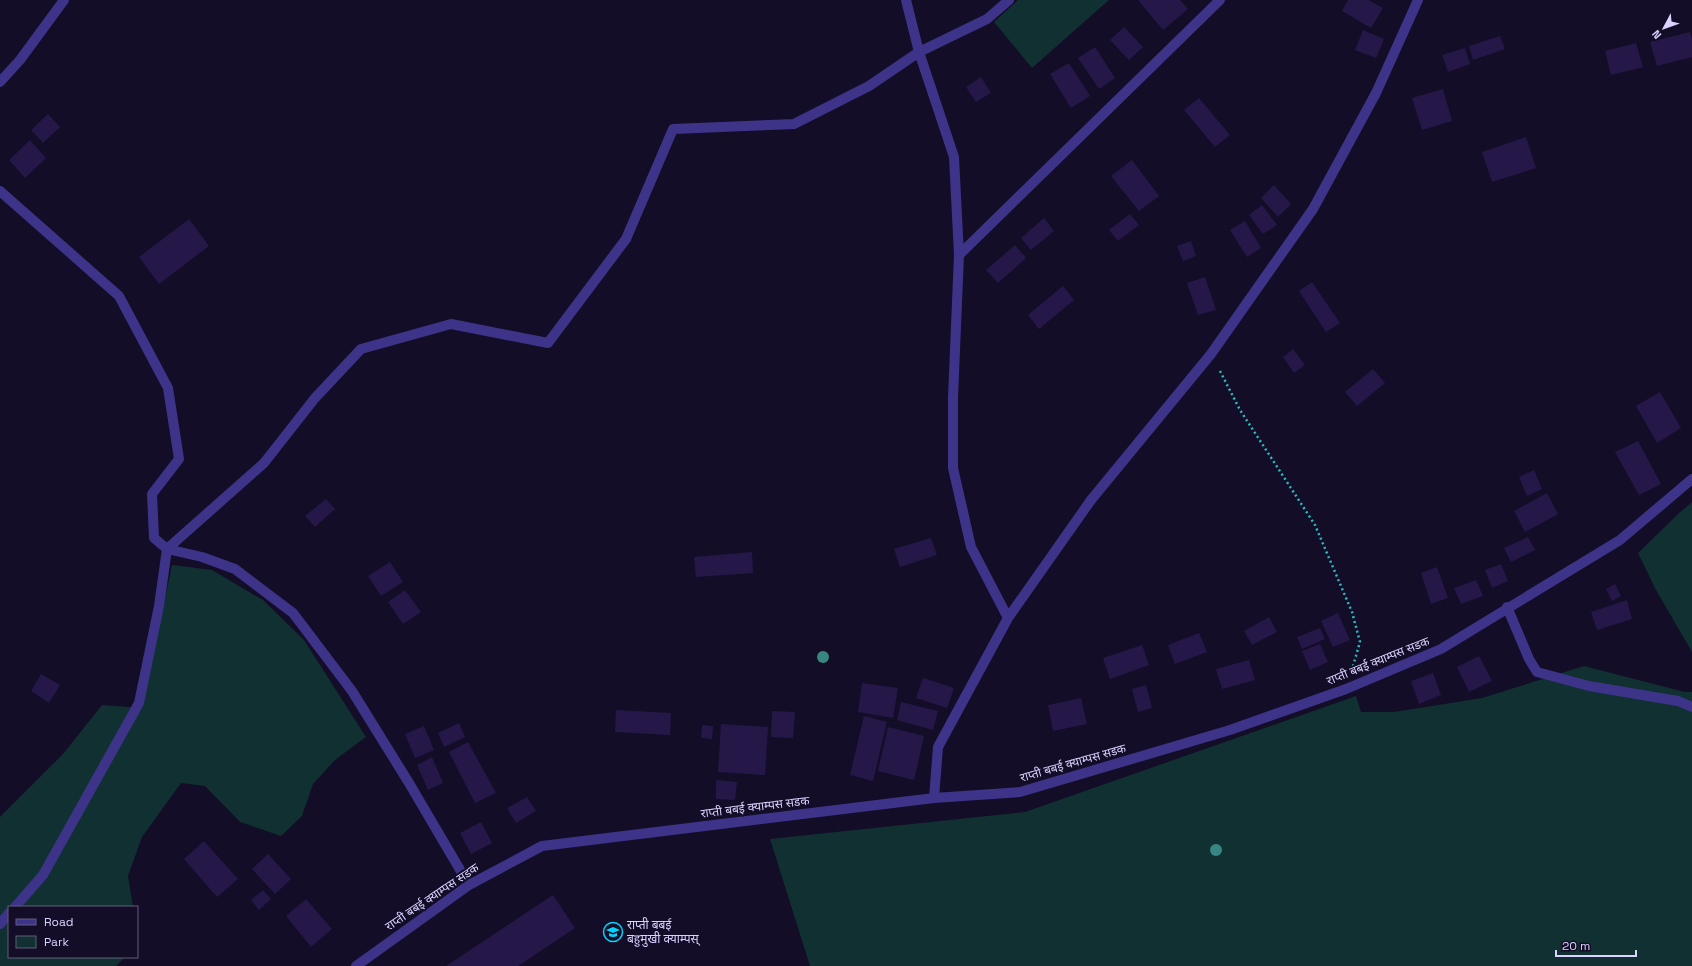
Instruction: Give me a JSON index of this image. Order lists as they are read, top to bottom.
{
  "streets": {
    "street": ["राप्ती बबई क्याम्पस सडक"]
  },
  "places": {
    "school or university": ["राप्ती बबई बहुमुखी क्याम्पस्"]
  },
  "legend": ["Road", "Park"],
  "scale_bar": "20 m",
  "north": "bottom left"
}
